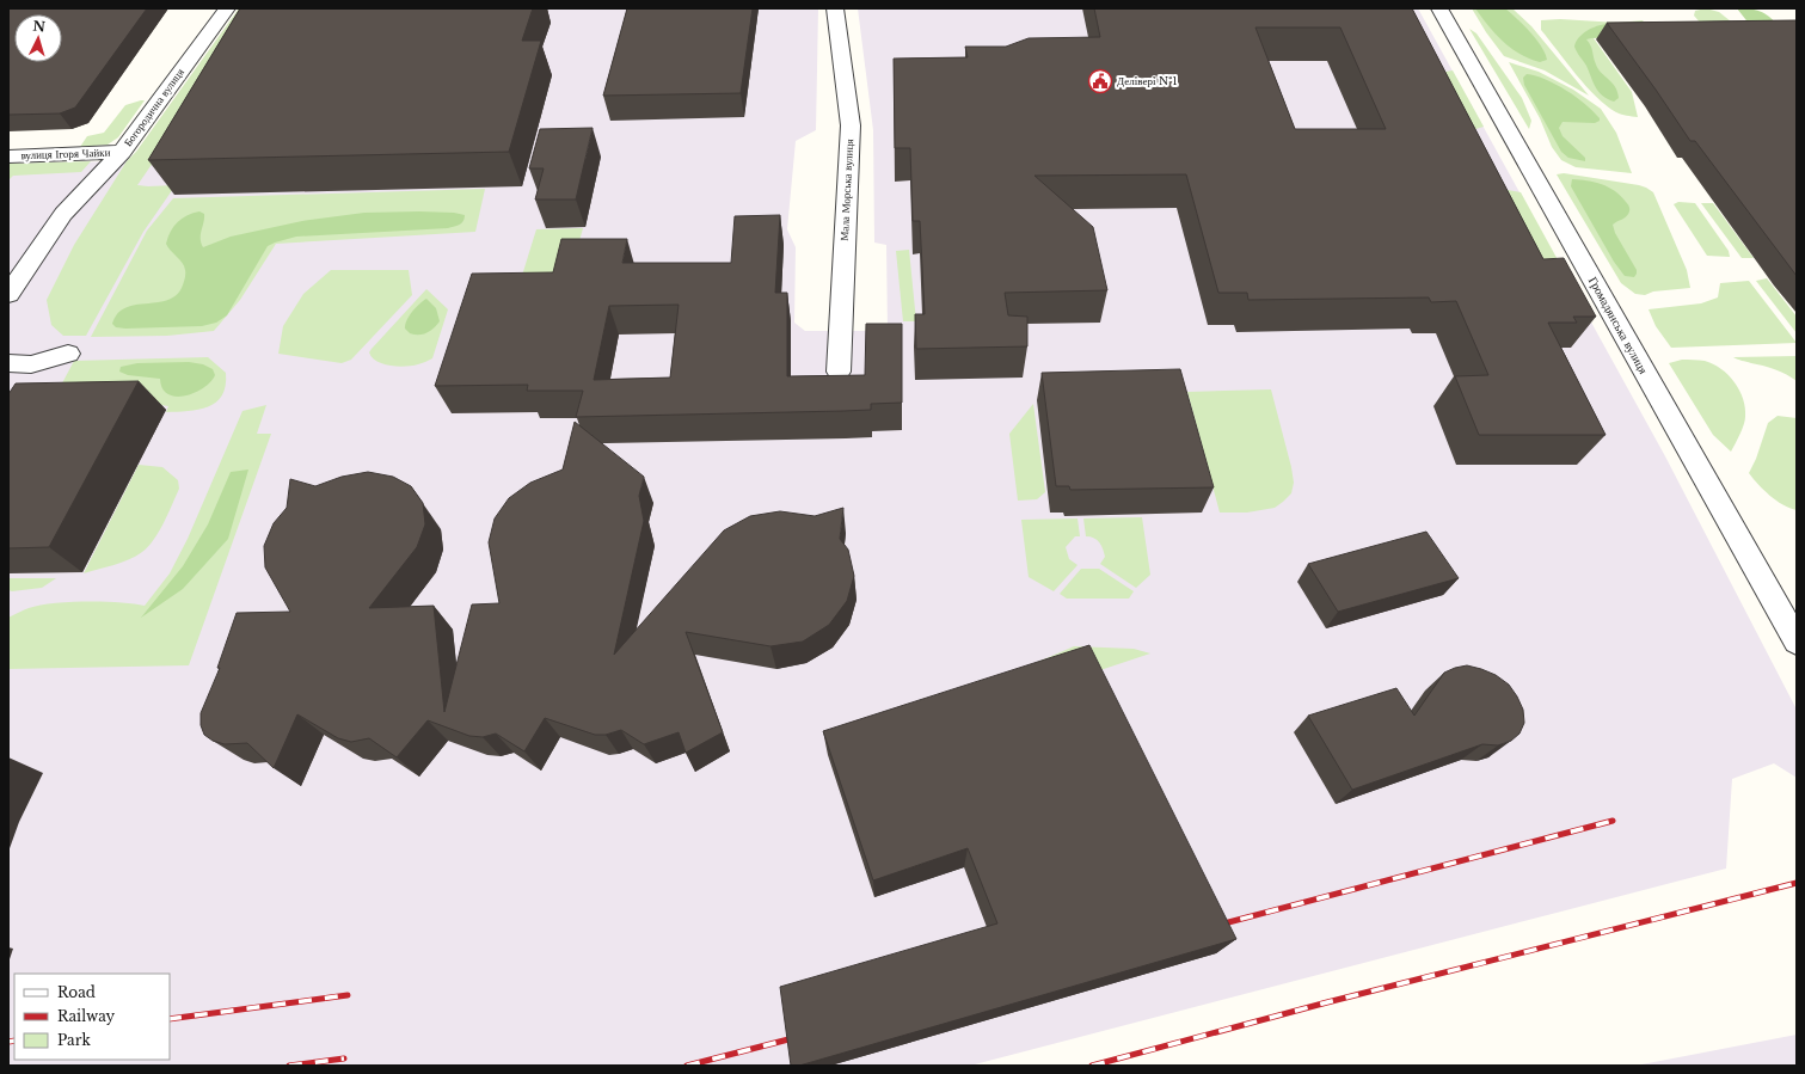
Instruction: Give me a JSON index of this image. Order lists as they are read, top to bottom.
{
  "streets": {
    "street": [
      "Богородична вулиця",
      "вулиця Ігоря Чайки",
      "Мала Морська вулиця",
      "Громадянська вулиця"
    ]
  },
  "crossings": [
    ["Богородична вулиця", "вулиця Ігоря Чайки"]
  ],
  "places": {
    "public building": ["Делівері №1"]
  },
  "legend": ["Road", "Railway", "Park"],
  "north": "top"
}
